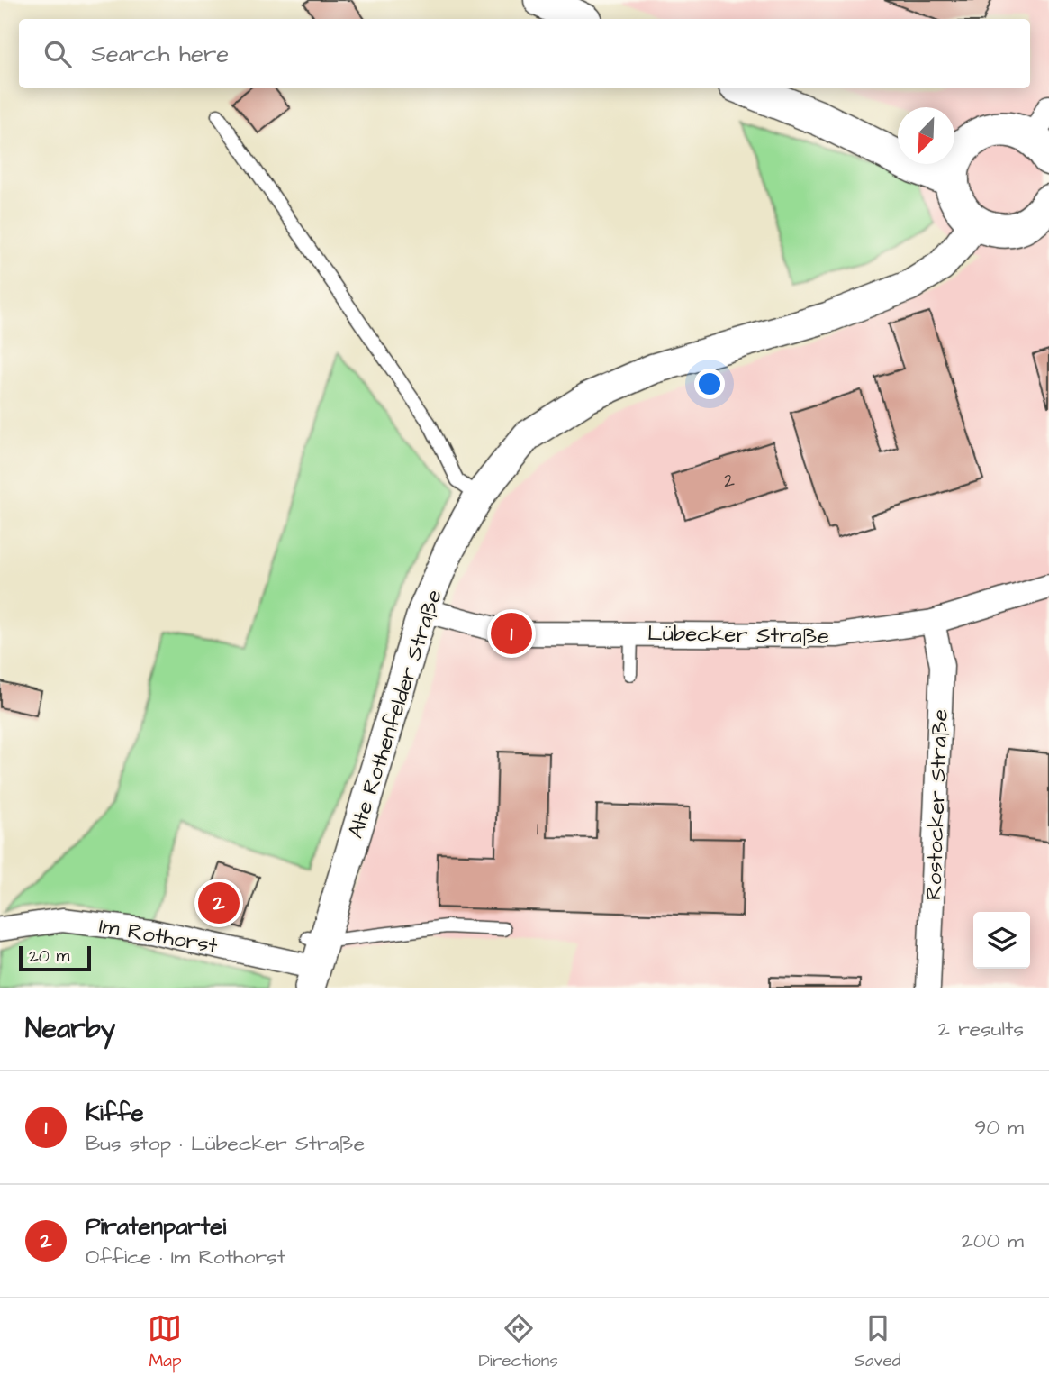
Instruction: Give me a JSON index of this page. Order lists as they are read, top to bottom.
{
  "streets": {
    "street": [
      "Lübecker Straße",
      "Alte Rothenfelder Straße",
      "Rostocker Straße",
      "Im Rothorst"
    ]
  },
  "crossings": [
    ["Lübecker Straße", "Alte Rothenfelder Straße"],
    ["Lübecker Straße", "Rostocker Straße"],
    ["Alte Rothenfelder Straße", "Im Rothorst"]
  ],
  "house_numbers": ["2", "1"],
  "scale_bar": "20 m",
  "north": "bottom left",
  "page": {
    "search": "Search here",
    "pins": ["1", "2"],
    "scale": "20 m",
    "heading": ["Nearby", "2 results"],
    "list": [
      {
        "mark": "1",
        "name": "Kiffe",
        "note": "Bus stop · Lübecker Straße",
        "value": "90 m"
      },
      {
        "mark": "2",
        "name": "Piratenpartei",
        "note": "Office · Im Rothorst",
        "value": "200 m"
      }
    ],
    "nav": ["Map", "Directions", "Saved"]
  }
}
